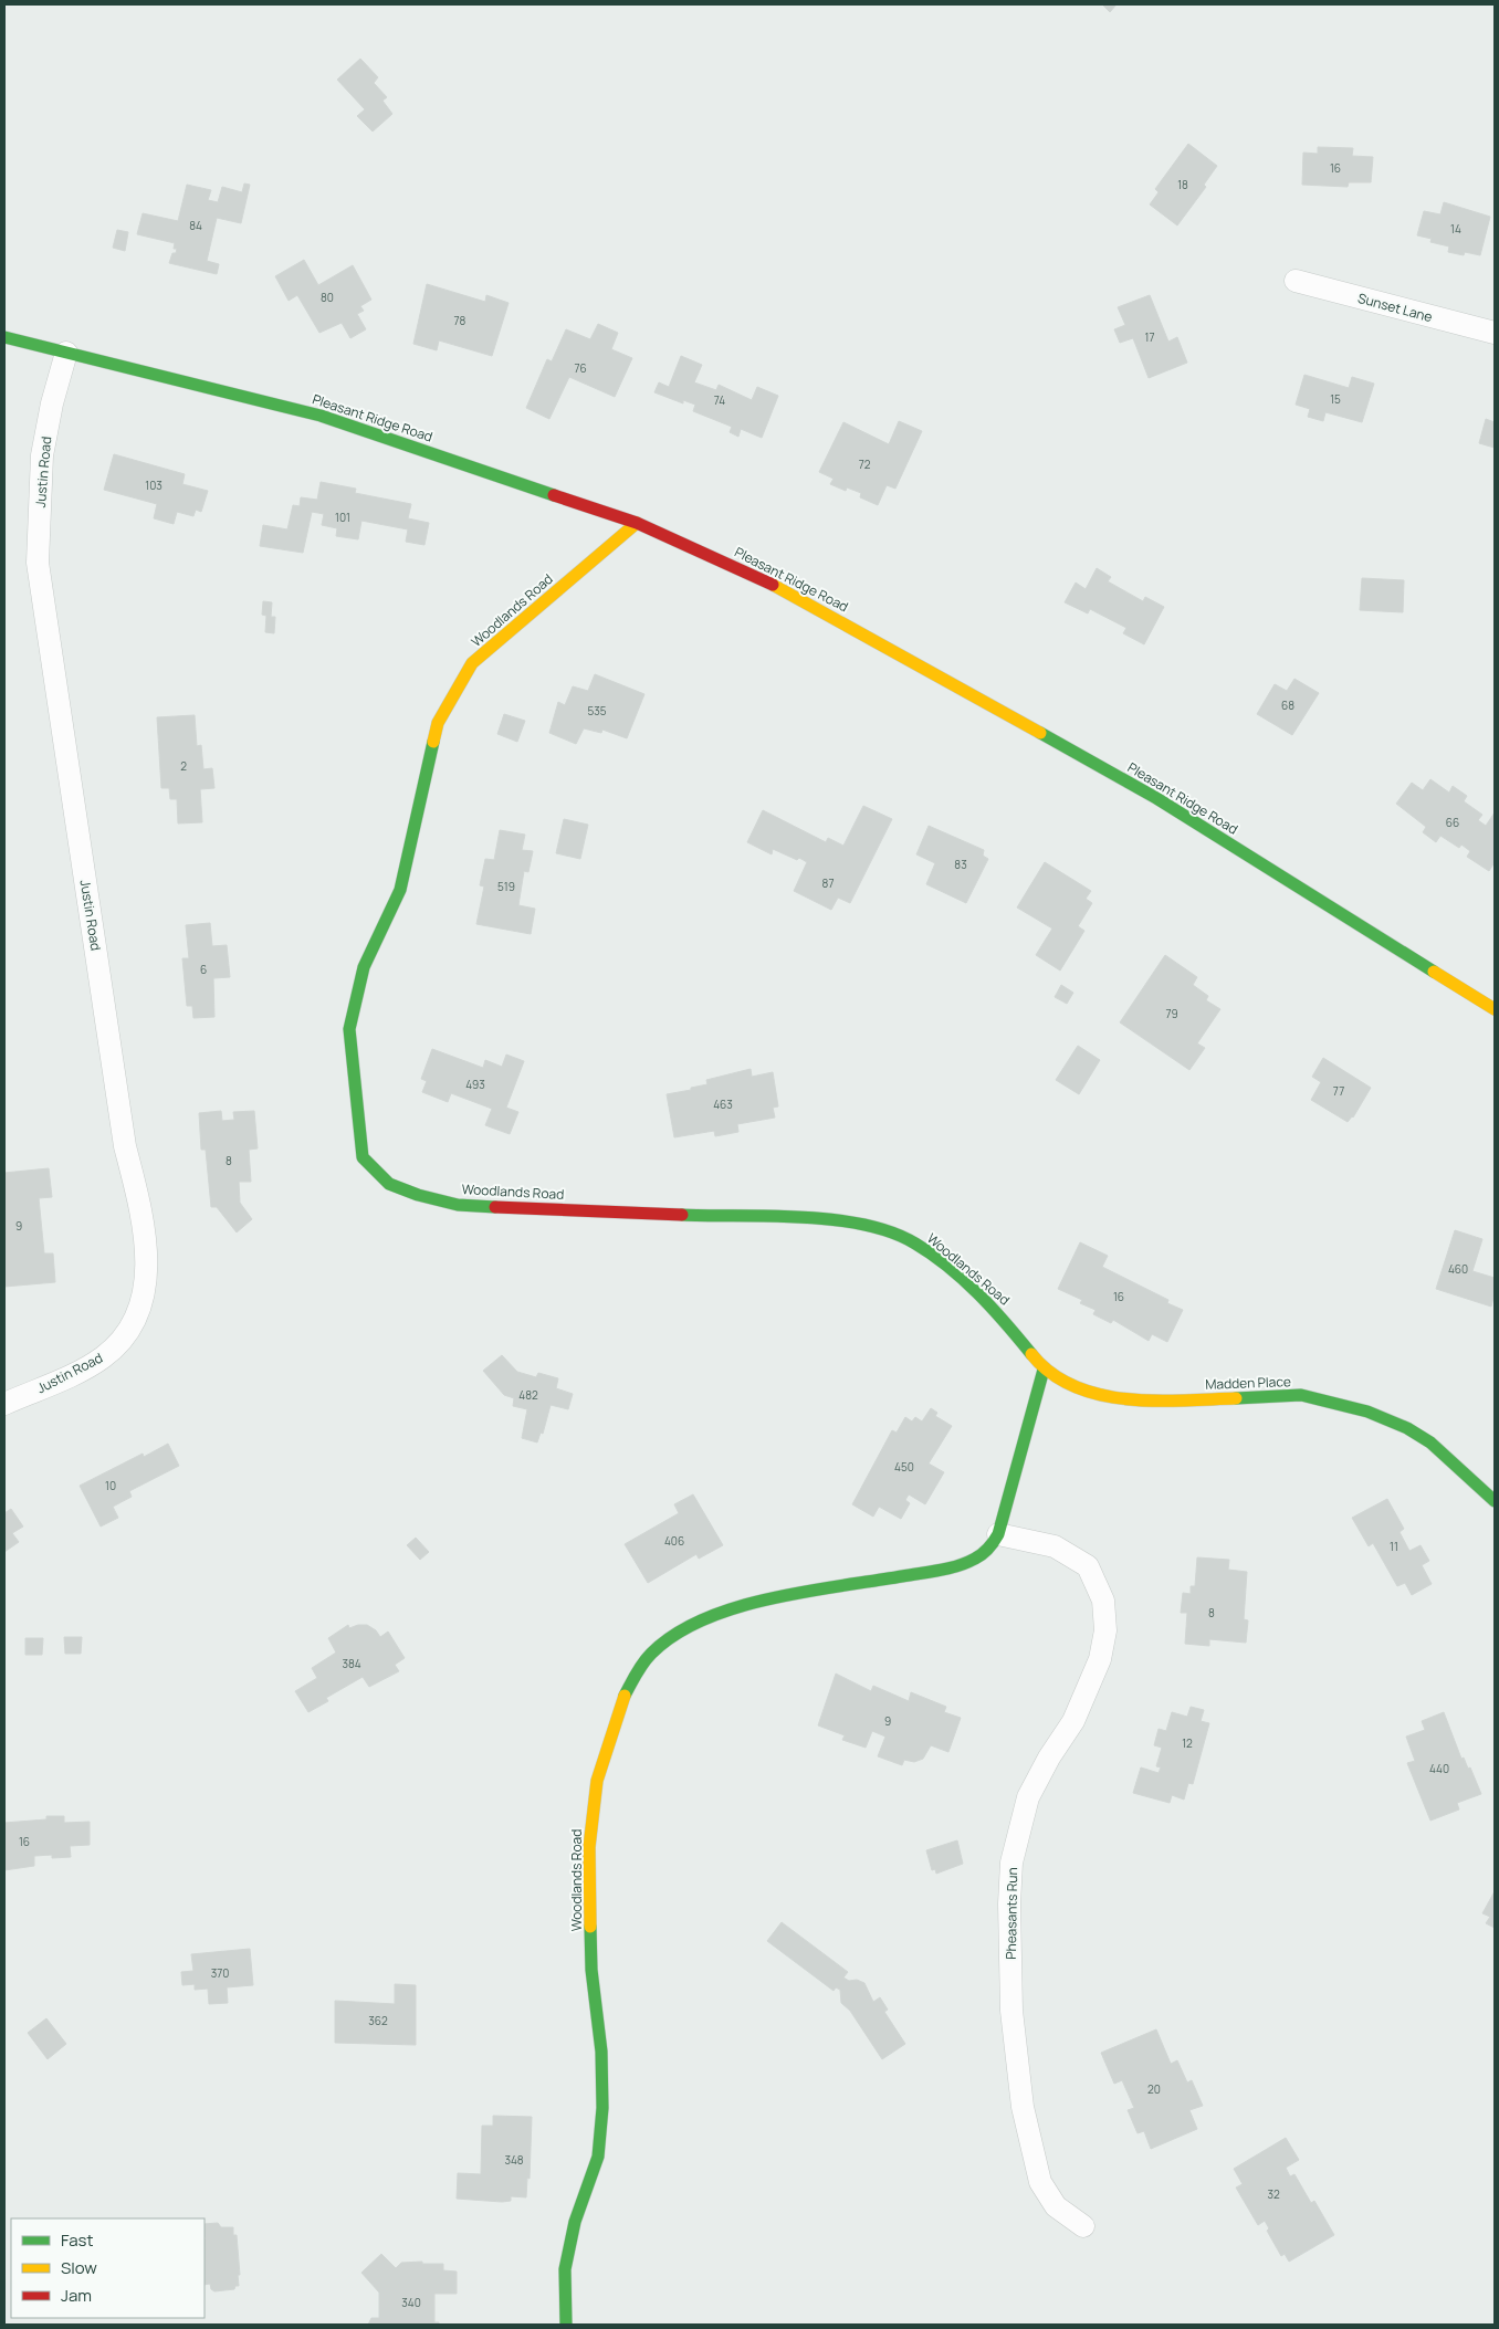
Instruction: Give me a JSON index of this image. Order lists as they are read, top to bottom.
{
  "streets": {
    "street": [
      "Sunset Lane",
      "Pleasant Ridge Road",
      "Justin Road",
      "Woodlands Road",
      "Madden Place",
      "Pheasants Run"
    ]
  },
  "crossings": [
    ["Pleasant Ridge Road", "Justin Road"],
    ["Pleasant Ridge Road", "Woodlands Road"],
    ["Woodlands Road", "Madden Place"],
    ["Woodlands Road", "Pheasants Run"]
  ],
  "house_numbers": [
    "16",
    "18",
    "84",
    "14",
    "80",
    "78",
    "17",
    "76",
    "15",
    "74",
    "72",
    "103",
    "101",
    "68",
    "535",
    "2",
    "66",
    "83",
    "87",
    "519",
    "6",
    "79",
    "493",
    "77",
    "463",
    "8",
    "9",
    "460",
    "16",
    "482",
    "450",
    "10",
    "406",
    "11",
    "8",
    "384",
    "9",
    "12",
    "440",
    "16",
    "370",
    "362",
    "20",
    "348",
    "32",
    "340"
  ],
  "legend": ["Fast", "Slow", "Jam"]
}
